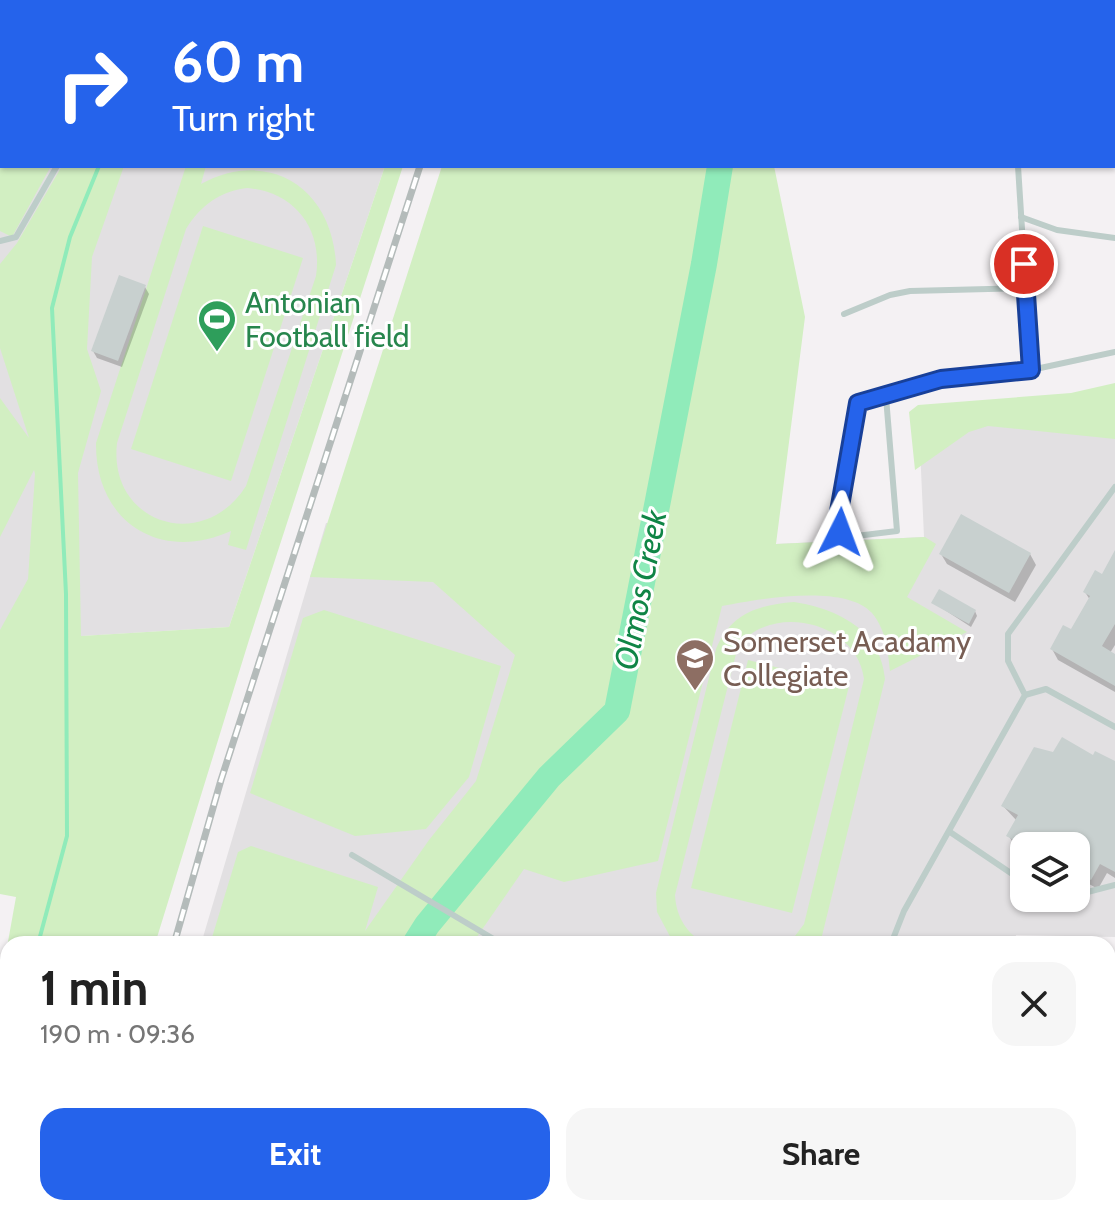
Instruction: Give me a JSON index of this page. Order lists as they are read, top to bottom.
{
  "water": ["Olmos Creek"],
  "places": {
    "sports": ["Antonian Football field"],
    "school or university": ["Somerset Acadamy Collegiate"]
  },
  "page": {
    "turn": ["60 m", "Turn right"],
    "heading": ["1 min", "190 m · 09:36"],
    "buttons": ["Exit", "Share"]
  }
}
